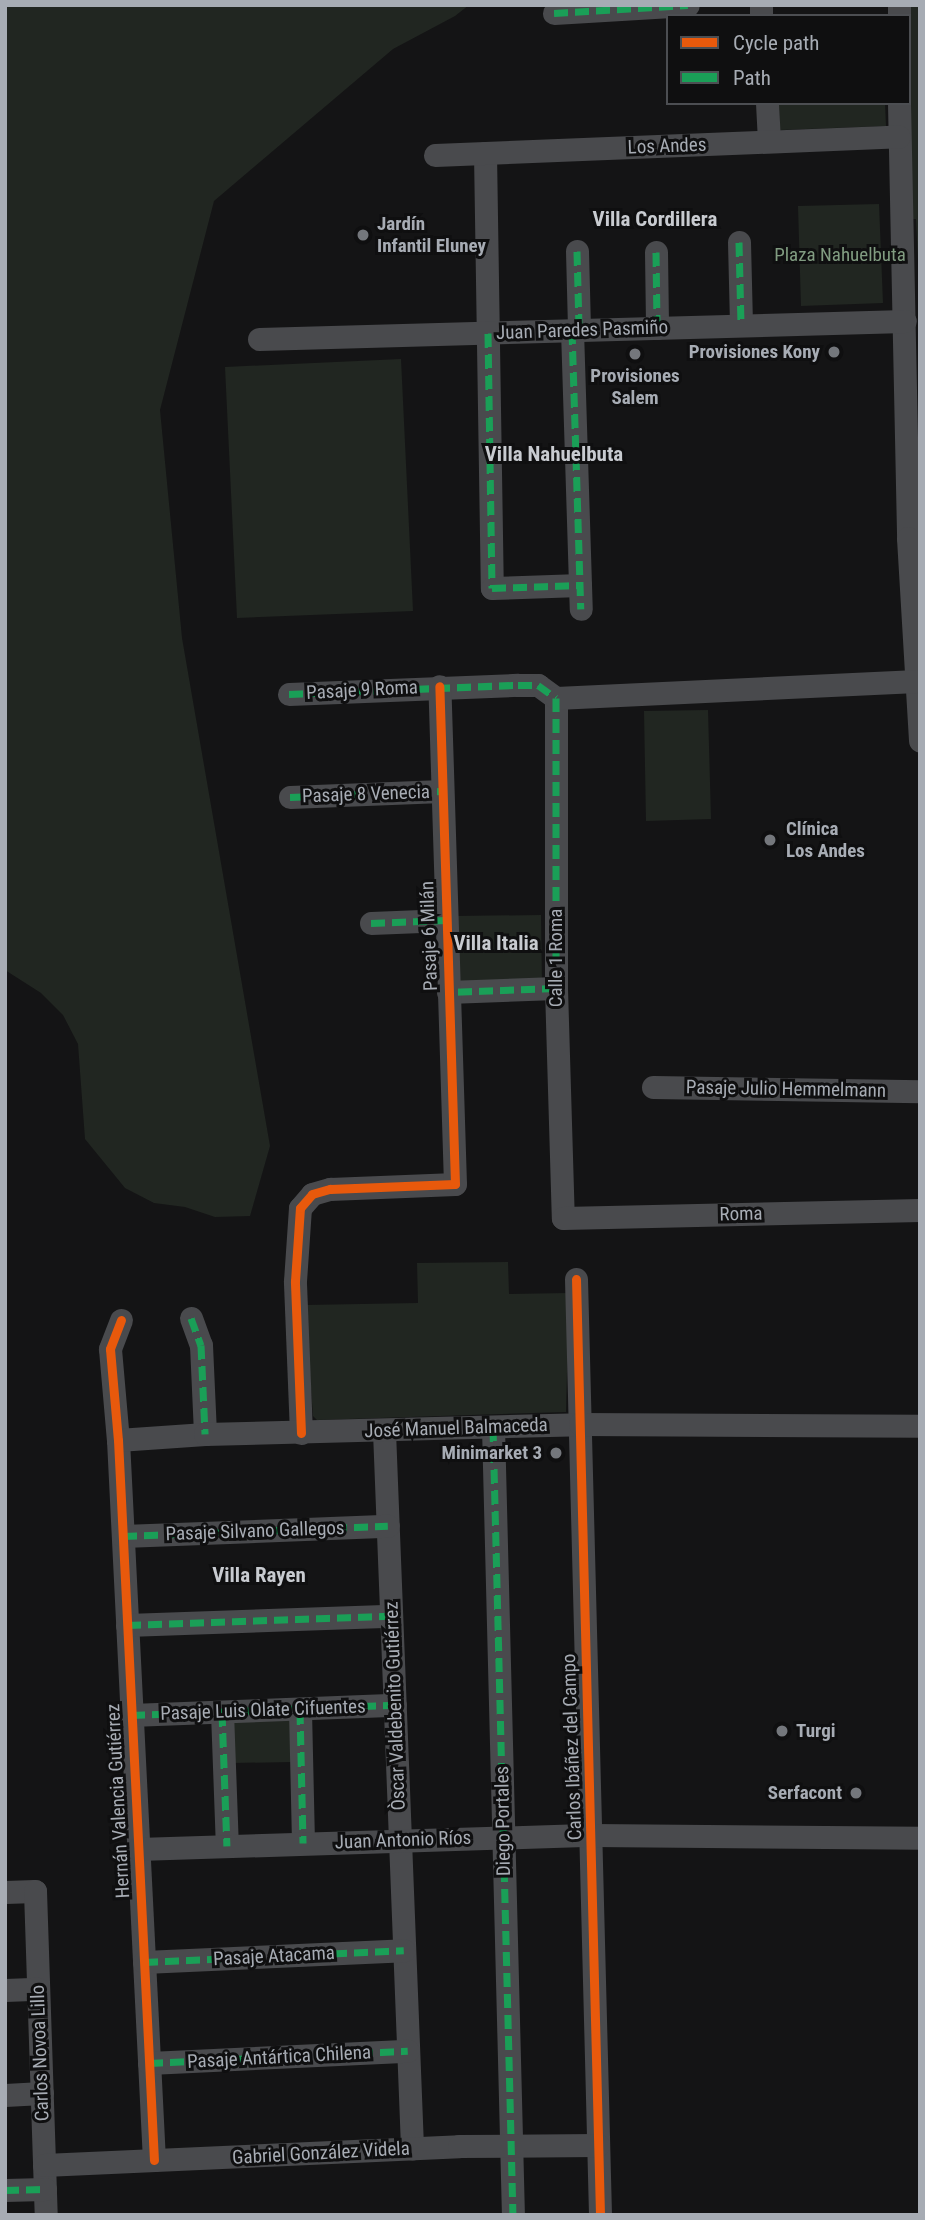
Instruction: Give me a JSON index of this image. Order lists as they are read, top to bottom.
{
  "streets": {
    "street": [
      "Los Andes",
      "Juan Paredes Pasmiño",
      "Pasaje 9 Roma",
      "Pasaje 8 Venecia",
      "Pasaje 6 Milán",
      "Calle 1 Roma",
      "Pasaje Julio Hemmelmann",
      "Roma",
      "José Manuel Balmaceda",
      "Pasaje Silvano Gallegos",
      "Òscar Valdebenito Gutiérrez",
      "Pasaje Luis Olate Cifuentes",
      "Carlos Ibáñez del Campo",
      "Hernán Valencia Gutiérrez",
      "Diego Portales",
      "Juan Antonio Ríos",
      "Pasaje Atacama",
      "Carlos Novoa Lillo",
      "Pasaje Antártica Chilena",
      "Gabriel González Videla"
    ]
  },
  "crossings": [
    ["Pasaje 9 Roma", "Pasaje 6 Milán"],
    ["Pasaje 9 Roma", "Calle 1 Roma"],
    ["Pasaje 8 Venecia", "Pasaje 6 Milán"],
    ["Pasaje 6 Milán", "José Manuel Balmaceda"],
    ["Calle 1 Roma", "Roma"],
    ["José Manuel Balmaceda", "Òscar Valdebenito Gutiérrez"],
    ["José Manuel Balmaceda", "Carlos Ibáñez del Campo"],
    ["José Manuel Balmaceda", "Hernán Valencia Gutiérrez"],
    ["José Manuel Balmaceda", "Diego Portales"],
    ["Pasaje Silvano Gallegos", "Òscar Valdebenito Gutiérrez"],
    ["Pasaje Silvano Gallegos", "Hernán Valencia Gutiérrez"],
    ["Òscar Valdebenito Gutiérrez", "Pasaje Luis Olate Cifuentes"],
    ["Òscar Valdebenito Gutiérrez", "Juan Antonio Ríos"],
    ["Òscar Valdebenito Gutiérrez", "Pasaje Atacama"],
    ["Òscar Valdebenito Gutiérrez", "Pasaje Antártica Chilena"],
    ["Òscar Valdebenito Gutiérrez", "Gabriel González Videla"],
    ["Pasaje Luis Olate Cifuentes", "Hernán Valencia Gutiérrez"],
    ["Carlos Ibáñez del Campo", "Juan Antonio Ríos"],
    ["Carlos Ibáñez del Campo", "Gabriel González Videla"],
    ["Hernán Valencia Gutiérrez", "Juan Antonio Ríos"],
    ["Hernán Valencia Gutiérrez", "Pasaje Atacama"],
    ["Hernán Valencia Gutiérrez", "Pasaje Antártica Chilena"],
    ["Hernán Valencia Gutiérrez", "Gabriel González Videla"],
    ["Diego Portales", "Juan Antonio Ríos"],
    ["Diego Portales", "Gabriel González Videla"],
    ["Carlos Novoa Lillo", "Gabriel González Videla"]
  ],
  "districts": [
    "Villa Cordillera",
    "Villa Nahuelbuta",
    "Villa Italia",
    "Villa Rayen"
  ],
  "parks": ["Plaza Nahuelbuta"],
  "places": [
    "Jardín Infantil Eluney",
    "Provisiones Kony",
    "Provisiones Salem",
    "Clínica Los Andes",
    "Minimarket 3",
    "Turgi",
    "Serfacont"
  ],
  "legend": ["Cycle path", "Path"]
}
